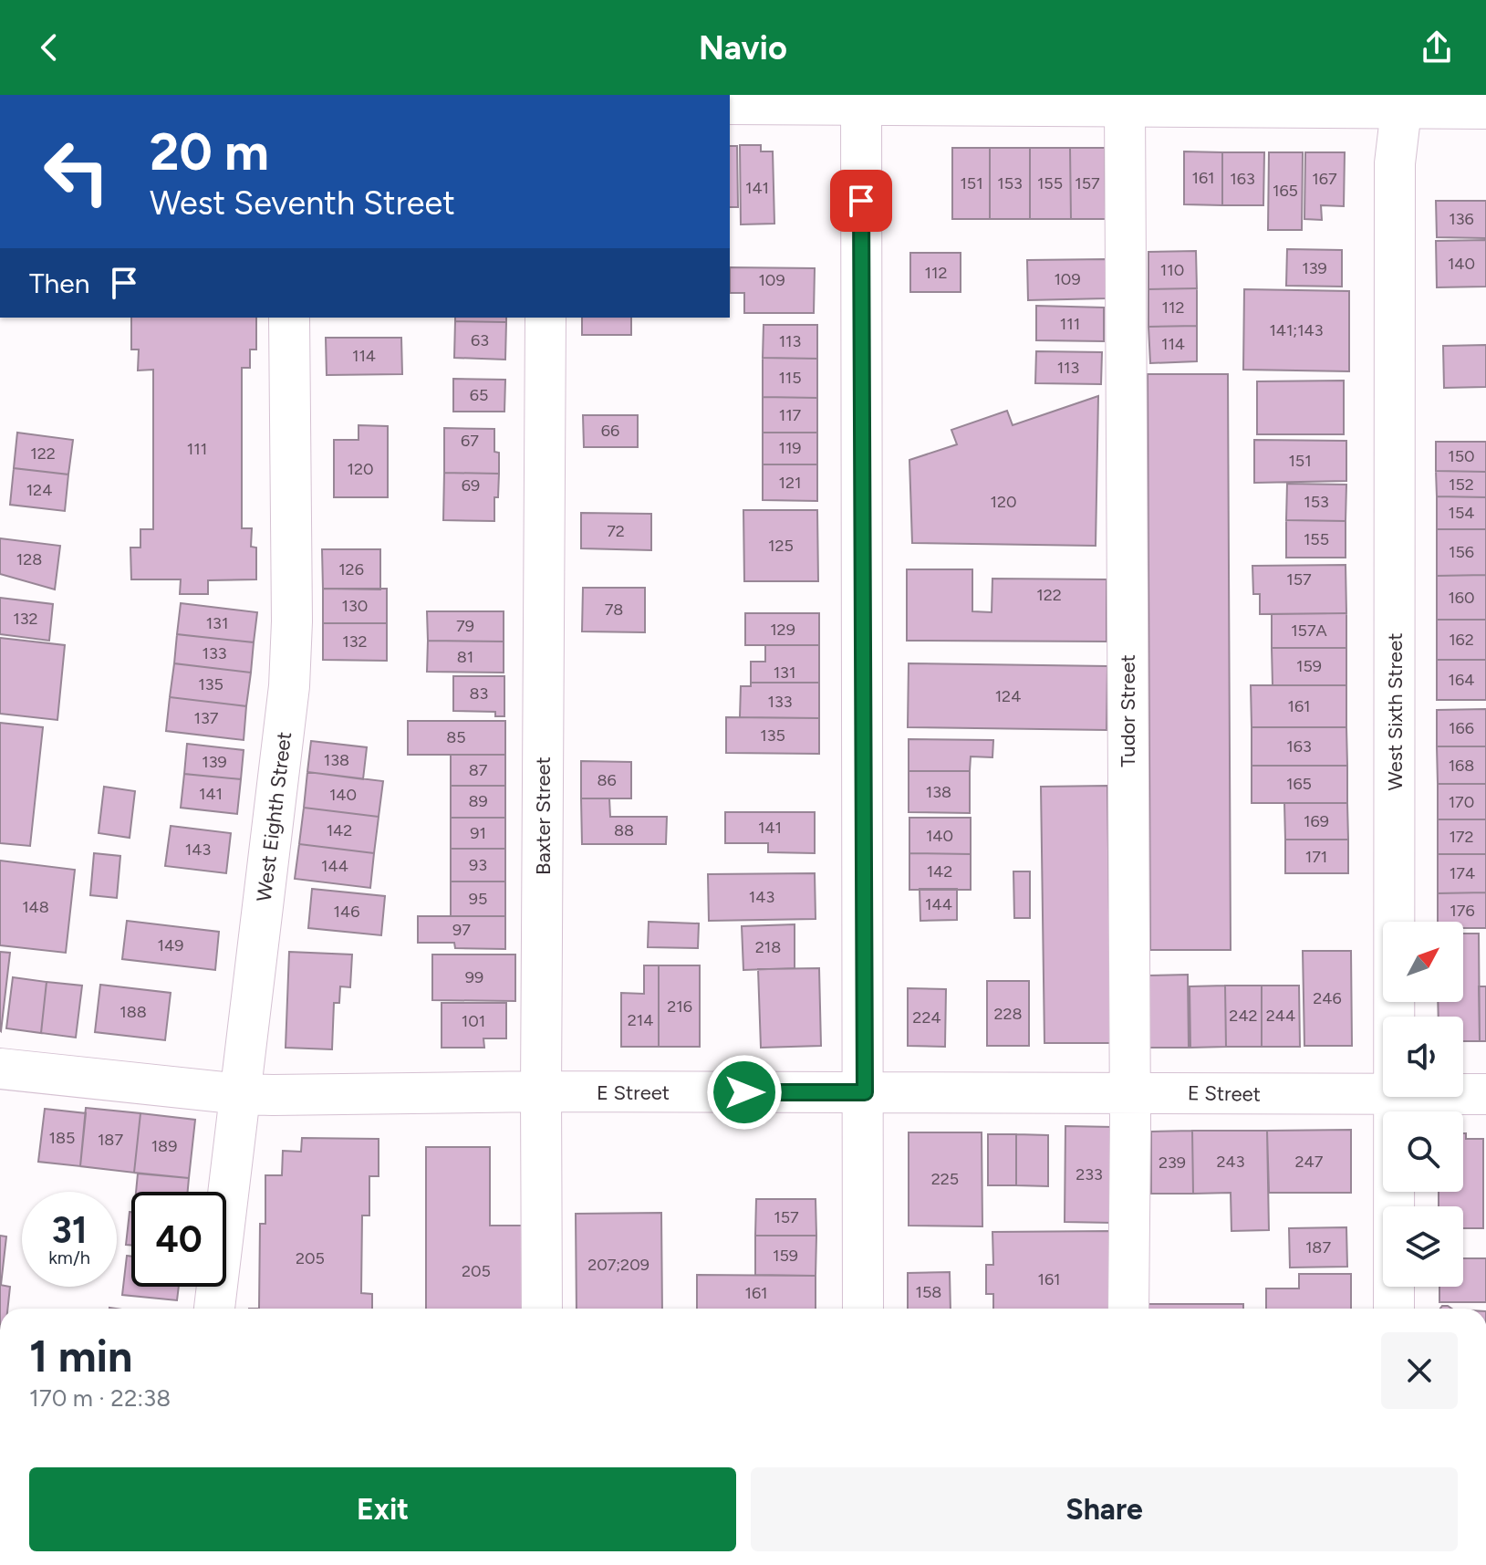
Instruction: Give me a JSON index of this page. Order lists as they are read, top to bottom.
{
  "streets": {
    "street": [
      "Tudor Street",
      "West Sixth Street",
      "Baxter Street",
      "West Eighth Street",
      "E Street"
    ]
  },
  "crossings": [
    ["Tudor Street", "E Street"],
    ["Baxter Street", "E Street"],
    ["West Eighth Street", "E Street"]
  ],
  "house_numbers": [
    "161",
    "163",
    "167",
    "151",
    "153",
    "155",
    "157",
    "141",
    "165",
    "136",
    "140",
    "139",
    "110",
    "112",
    "109",
    "109",
    "112",
    "111",
    "141;143",
    "63",
    "113",
    "114",
    "114",
    "113",
    "115",
    "65",
    "117",
    "66",
    "67",
    "119",
    "111",
    "122",
    "150",
    "151",
    "120",
    "121",
    "152",
    "69",
    "124",
    "120",
    "153",
    "154",
    "72",
    "155",
    "125",
    "156",
    "128",
    "126",
    "157",
    "122",
    "160",
    "130",
    "78",
    "132",
    "131",
    "79",
    "129",
    "157A",
    "162",
    "132",
    "133",
    "81",
    "159",
    "131",
    "164",
    "135",
    "83",
    "124",
    "133",
    "161",
    "137",
    "166",
    "135",
    "85",
    "163",
    "138",
    "139",
    "168",
    "87",
    "86",
    "165",
    "138",
    "141",
    "140",
    "89",
    "170",
    "169",
    "141",
    "142",
    "88",
    "91",
    "140",
    "172",
    "143",
    "171",
    "93",
    "144",
    "142",
    "174",
    "143",
    "95",
    "144",
    "148",
    "176",
    "146",
    "97",
    "149",
    "218",
    "99",
    "246",
    "216",
    "188",
    "228",
    "242",
    "244",
    "224",
    "214",
    "101",
    "185",
    "187",
    "189",
    "243",
    "247",
    "239",
    "233",
    "225",
    "157",
    "187",
    "159",
    "205",
    "207;209",
    "205",
    "161",
    "158",
    "161"
  ],
  "north": "top right",
  "page": {
    "header": "Navio",
    "turn": ["20 m", "West Seventh Street"],
    "then": "Then",
    "speed": "31 km/h",
    "limit": "40",
    "heading": ["1 min", "170 m · 22:38"],
    "buttons": ["Exit", "Share"]
  }
}
